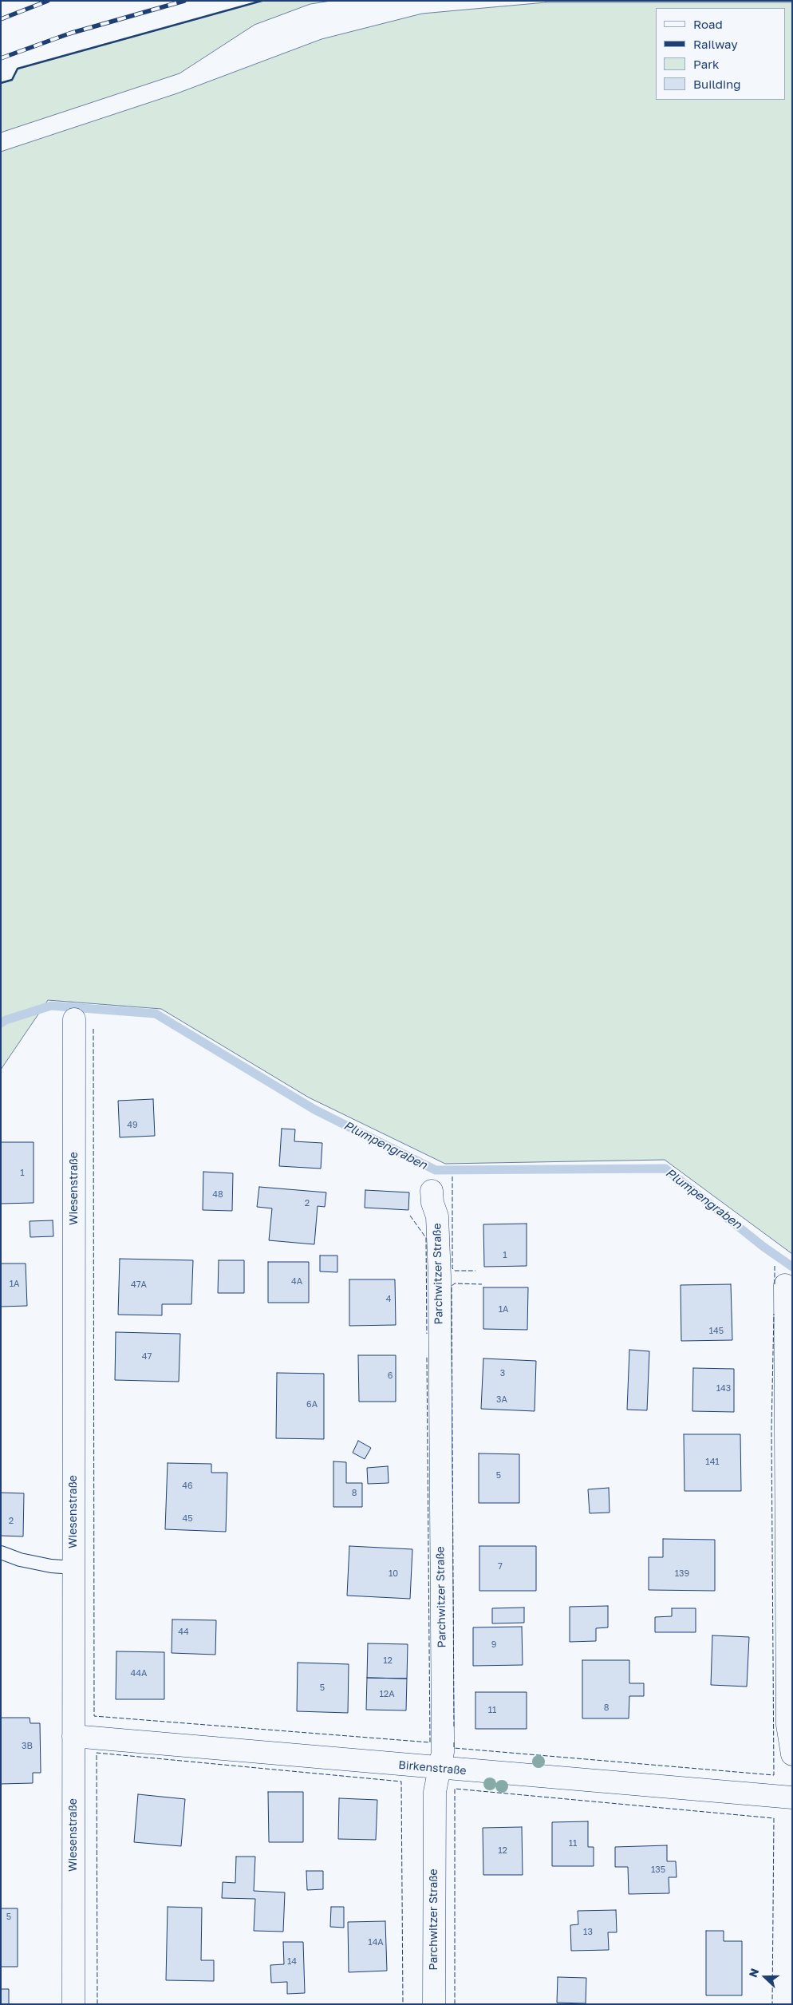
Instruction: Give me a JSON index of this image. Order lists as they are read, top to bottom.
{
  "streets": {
    "street": ["Wiesenstraße", "Parchwitzer Straße", "Birkenstraße"]
  },
  "crossings": [
    ["Wiesenstraße", "Birkenstraße"],
    ["Parchwitzer Straße", "Birkenstraße"]
  ],
  "water": ["Plumpengraben"],
  "house_numbers": [
    "49",
    "1",
    "48",
    "2",
    "1",
    "4A",
    "1A",
    "47A",
    "4",
    "1A",
    "145",
    "47",
    "3",
    "6",
    "143",
    "3A",
    "6A",
    "141",
    "5",
    "46",
    "8",
    "45",
    "2",
    "7",
    "10",
    "139",
    "44",
    "9",
    "12",
    "44A",
    "5",
    "12A",
    "8",
    "11",
    "3B",
    "11",
    "12",
    "135",
    "5",
    "13",
    "14A",
    "14"
  ],
  "legend": [
    "Road",
    "Railway",
    "Park",
    "Building"
  ],
  "north": "left"
}
